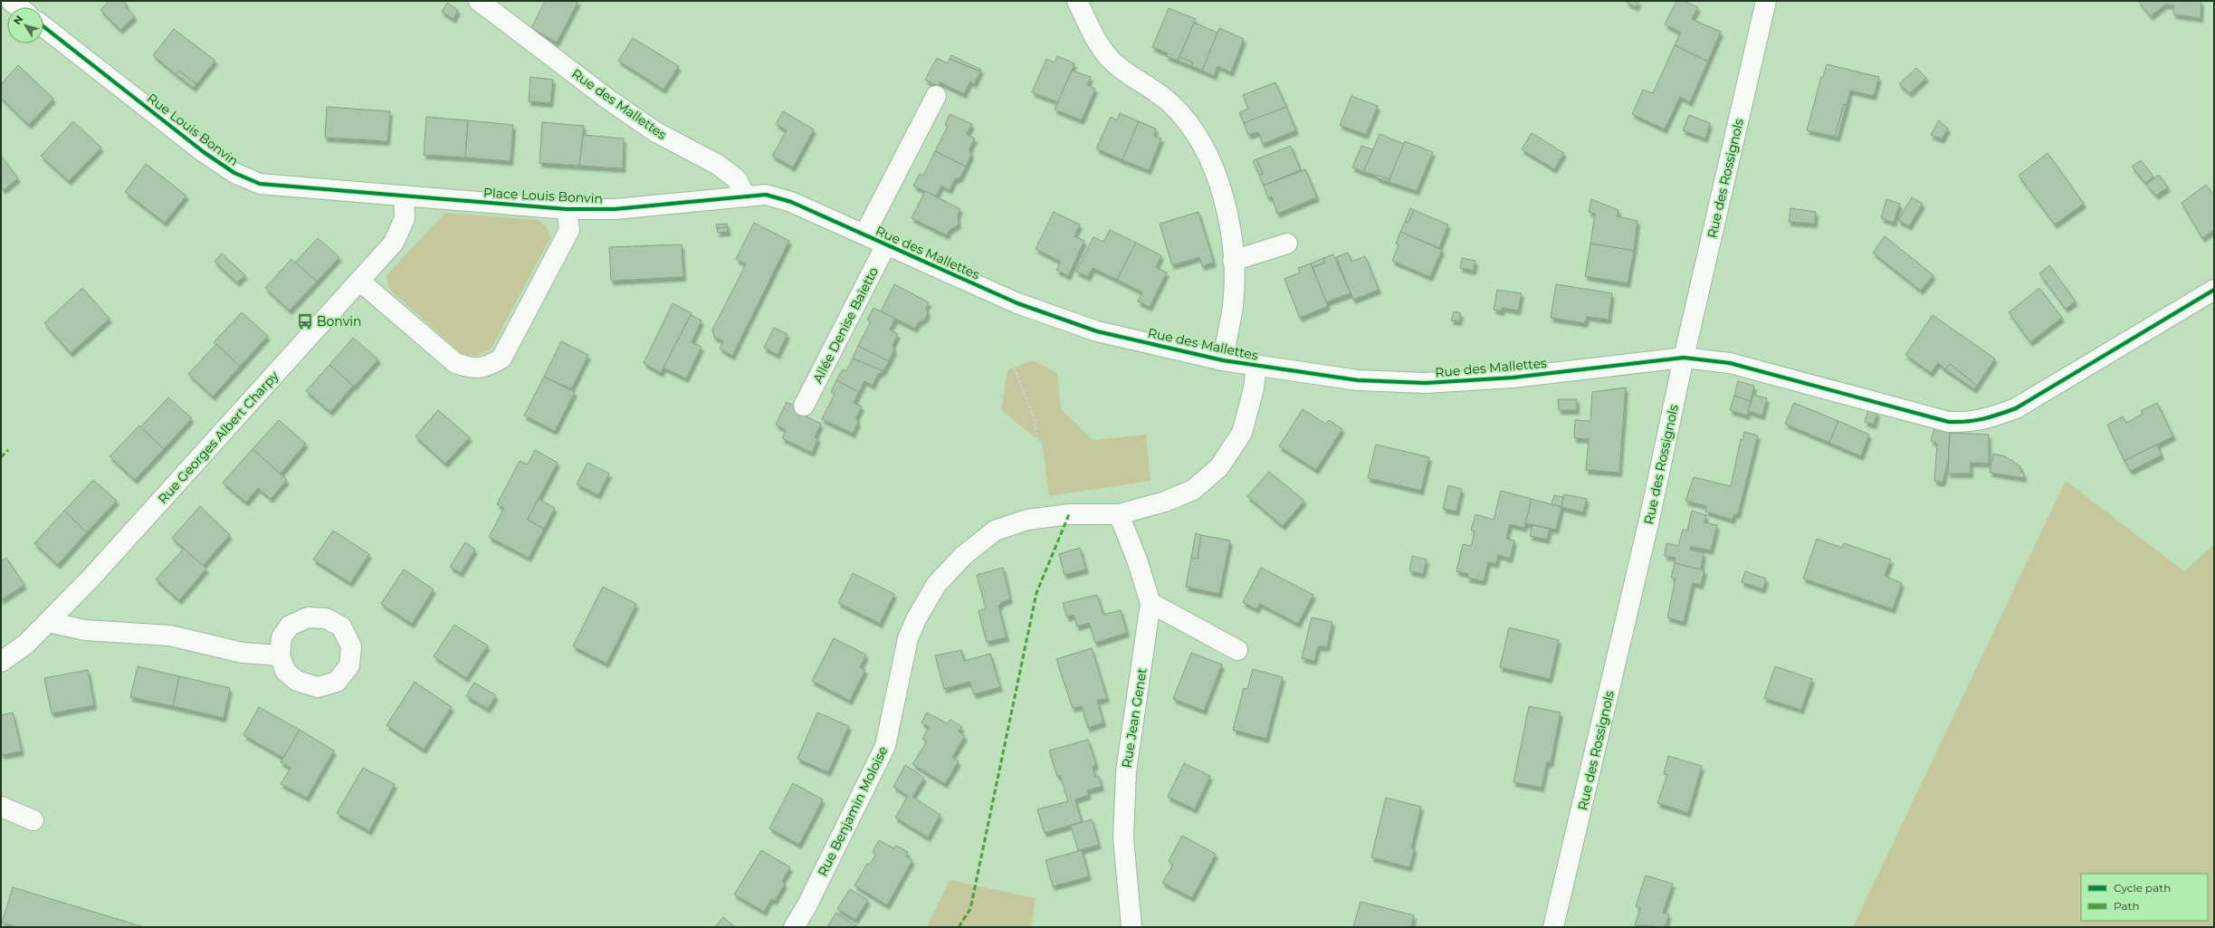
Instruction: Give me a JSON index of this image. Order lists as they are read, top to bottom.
{
  "streets": {
    "street": [
      "Rue des Mallettes",
      "Rue Louis Bonvin",
      "Rue des Rossignols",
      "Place Louis Bonvin",
      "Allée Denise Baïetto",
      "Rue Georges Albert Charpy",
      "Rue Jean Genet",
      "Rue Benjamin Moloise"
    ]
  },
  "crossings": [
    ["Rue des Mallettes", "Rue des Rossignols"],
    ["Rue des Mallettes", "Place Louis Bonvin"],
    ["Rue des Mallettes", "Allée Denise Baïetto"],
    ["Rue des Mallettes", "Rue Benjamin Moloise"],
    ["Rue Louis Bonvin", "Place Louis Bonvin"],
    ["Place Louis Bonvin", "Rue Georges Albert Charpy"],
    ["Rue Jean Genet", "Rue Benjamin Moloise"]
  ],
  "places": {
    "bus stop": ["Bonvin"]
  },
  "legend": ["Cycle path", "Path"],
  "north": "top left"
}
